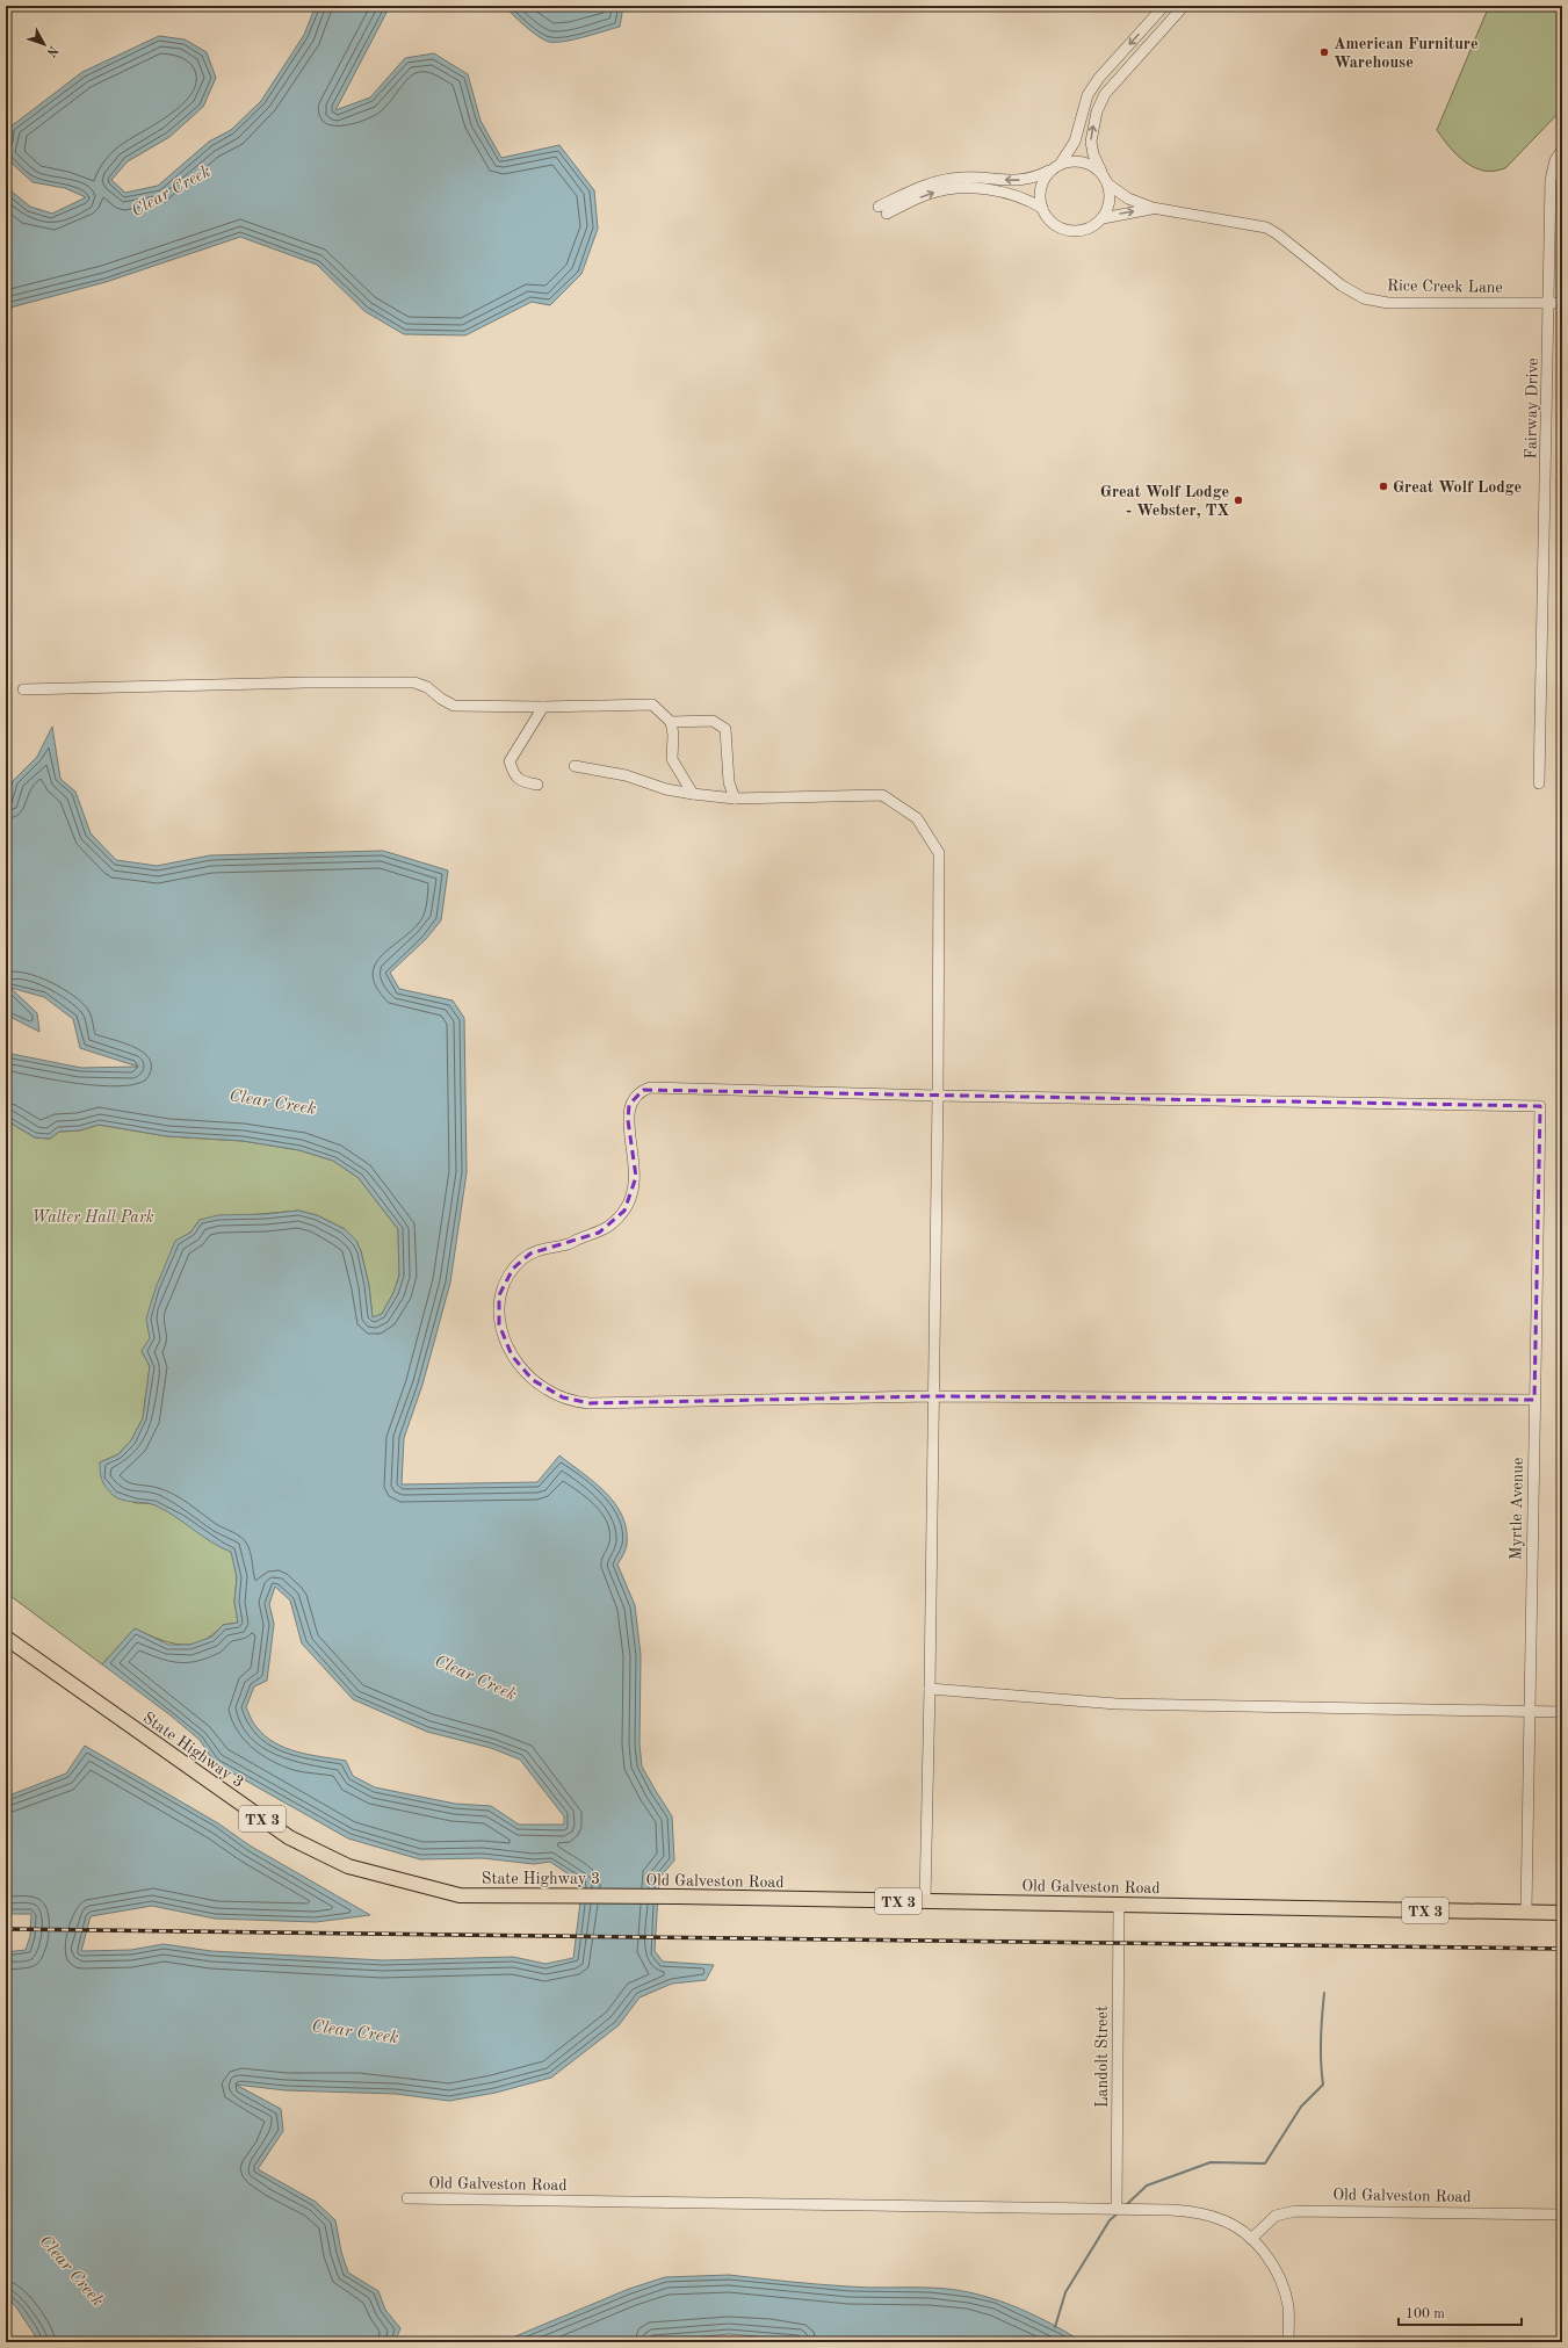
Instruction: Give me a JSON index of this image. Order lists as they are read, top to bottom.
{
  "streets": {
    "main road": ["State Highway 3", "TX 3", "Old Galveston Road"],
    "street": [
      "Rice Creek Lane",
      "Fairway Drive",
      "Myrtle Avenue",
      "Landolt Street"
    ]
  },
  "crossings": [
    ["Rice Creek Lane", "Fairway Drive"],
    ["Myrtle Avenue", "Old Galveston Road"],
    ["State Highway 3", "Old Galveston Road"],
    ["Old Galveston Road", "Landolt Street"]
  ],
  "water": ["Clear Creek"],
  "parks": ["Walter Hall Park"],
  "places": ["American Furniture Warehouse", "Great Wolf Lodge", "Great Wolf Lodge - Webster, TX"],
  "scale_bar": "100 m",
  "north": "bottom right"
}
